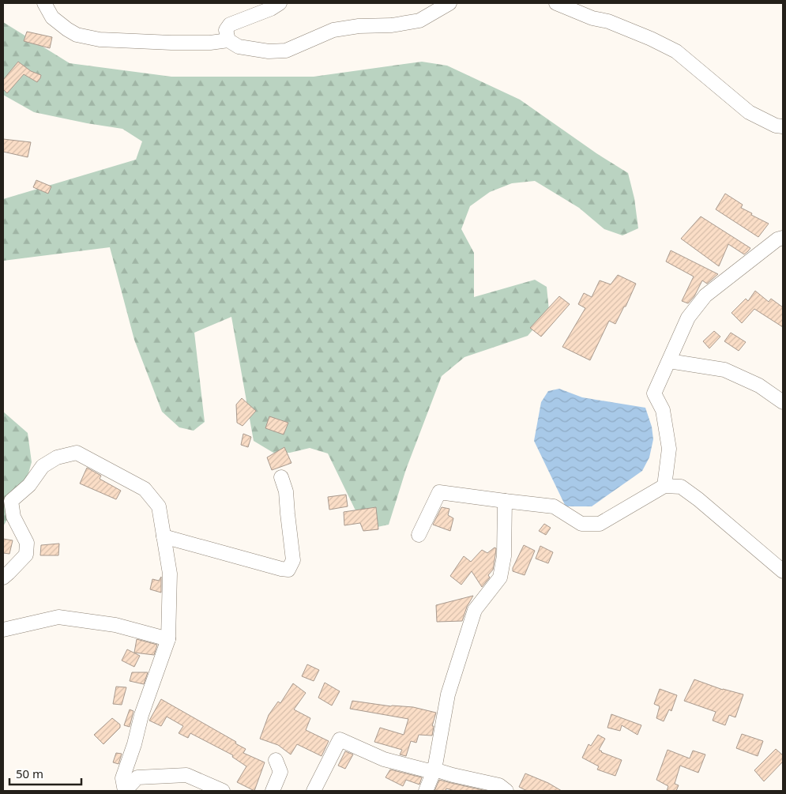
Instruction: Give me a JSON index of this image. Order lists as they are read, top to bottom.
{
  "scale_bar": "50 m"
}
